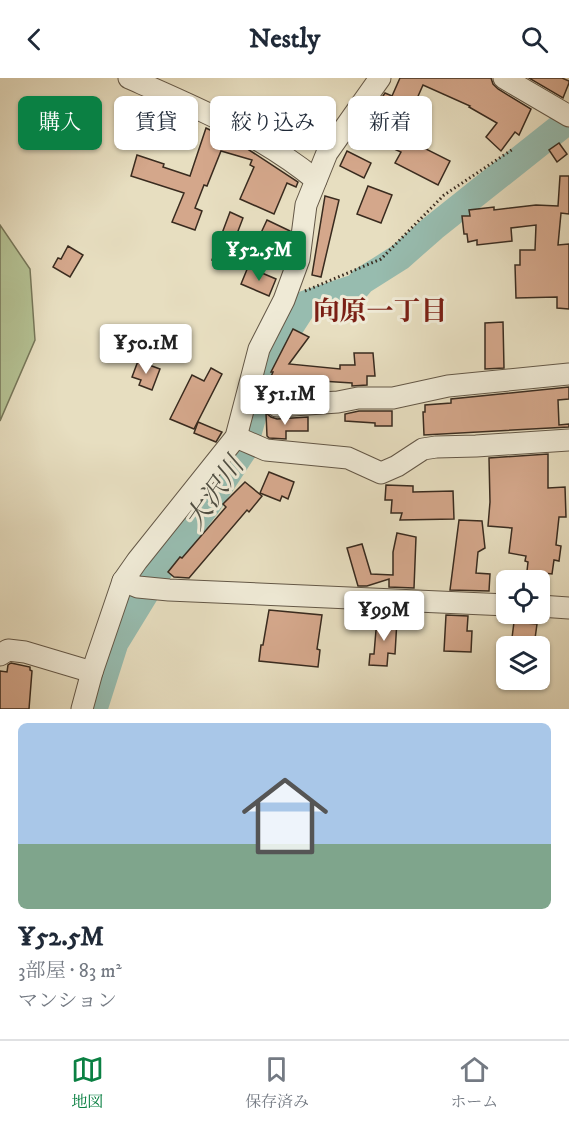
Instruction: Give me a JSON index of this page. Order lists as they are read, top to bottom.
{
  "districts": ["向原一丁目"],
  "water": ["大沢川"],
  "page": {
    "header": "Nestly",
    "chip": [
      "購入",
      "賃貸",
      "絞り込み",
      "新着"
    ],
    "price": [
      "¥52.5M",
      "¥50.1M",
      "¥51.1M",
      "¥99M"
    ],
    "list": [
      {
        "name": "¥52.5M",
        "note": "3部屋 · 83 m² · マンション"
      }
    ],
    "tabs": ["地図", "保存済み", "ホーム"]
  }
}
